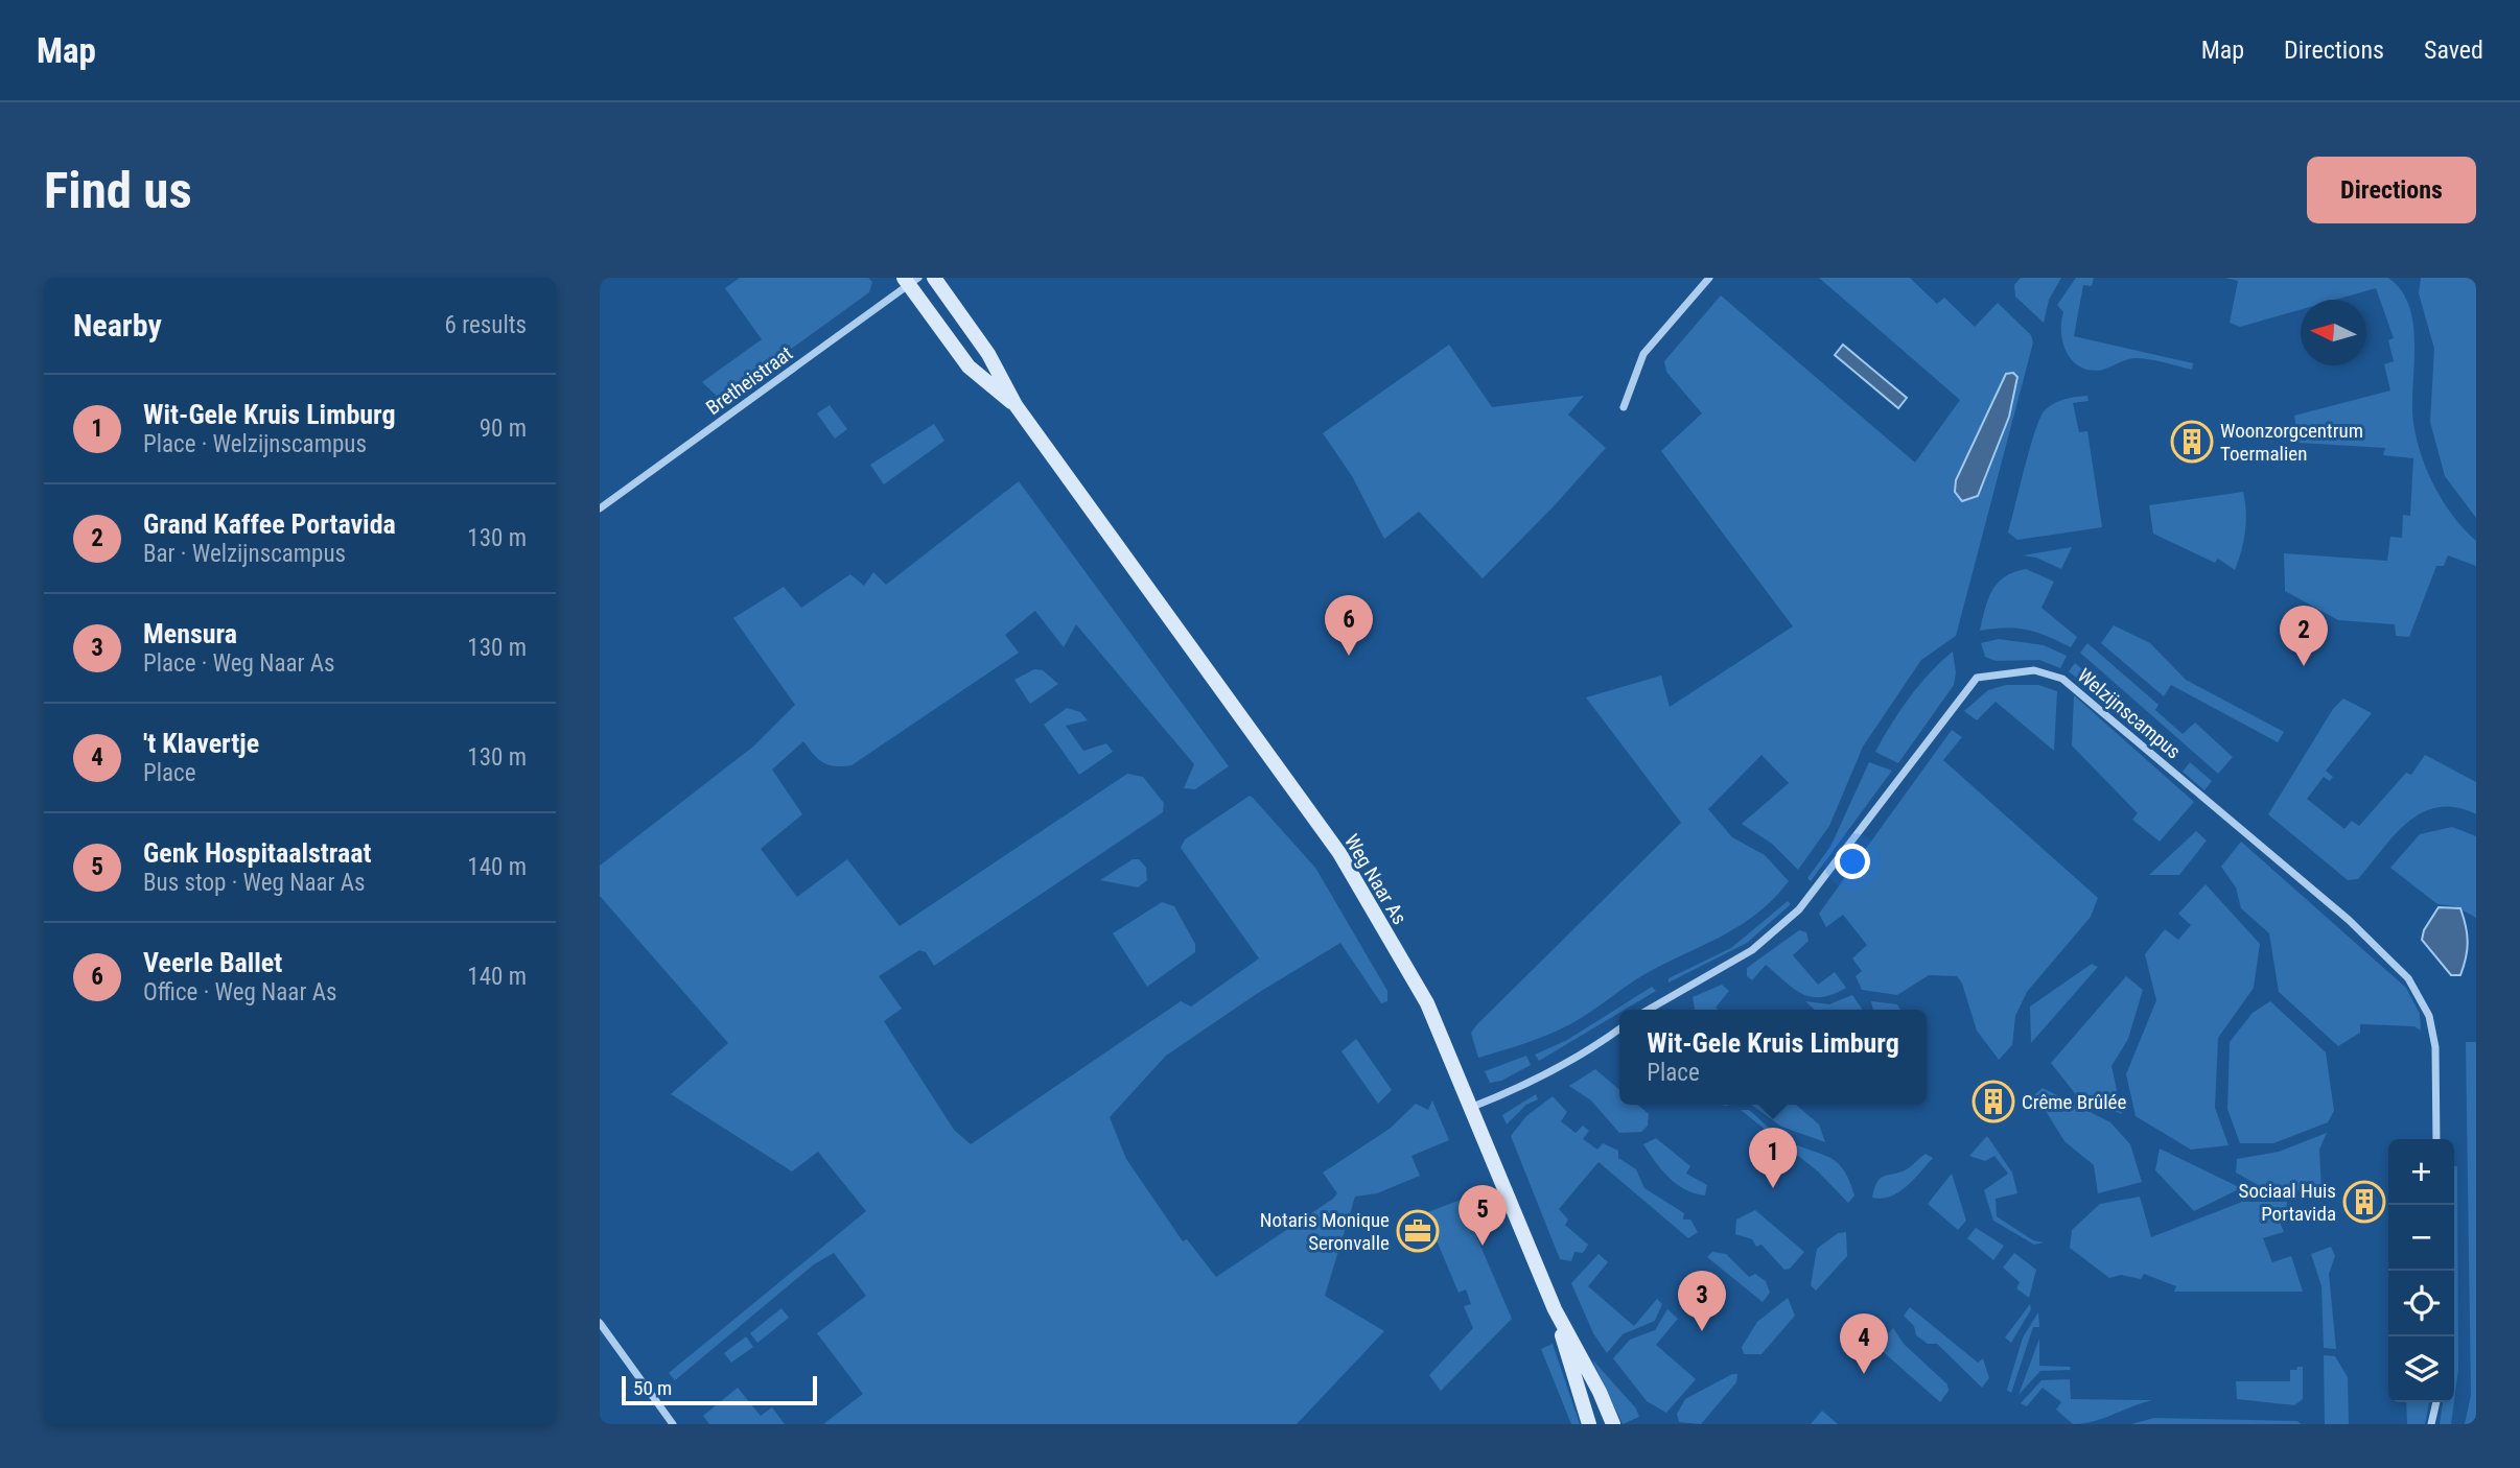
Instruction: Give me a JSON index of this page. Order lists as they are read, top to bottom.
{
  "streets": {
    "main road": ["Weg Naar As"],
    "street": ["Bretheistraat", "Welzijnscampus"]
  },
  "crossings": [
    ["Bretheistraat", "Weg Naar As"]
  ],
  "places": {
    "building": ["Woonzorgcentrum Toermalien", "Crême Brûlée", "Sociaal Huis Portavida"],
    "office": ["Notaris Monique Seronvalle"]
  },
  "scale_bar": "50 m",
  "north": "left",
  "page": {
    "header": "Map",
    "nav": ["Map", "Directions", "Saved"],
    "buttons": "Directions",
    "title": "Find us",
    "heading": ["Nearby", "6 results"],
    "list": [
      {
        "mark": "1",
        "name": "Wit-Gele Kruis Limburg",
        "note": "Place · Welzijnscampus",
        "value": "90 m"
      },
      {
        "mark": "2",
        "name": "Grand Kaffee Portavida",
        "note": "Bar · Welzijnscampus",
        "value": "130 m"
      },
      {
        "mark": "3",
        "name": "Mensura",
        "note": "Place · Weg Naar As",
        "value": "130 m"
      },
      {
        "mark": "4",
        "name": "'t Klavertje",
        "note": "Place",
        "value": "130 m"
      },
      {
        "mark": "5",
        "name": "Genk Hospitaalstraat",
        "note": "Bus stop · Weg Naar As",
        "value": "140 m"
      },
      {
        "mark": "6",
        "name": "Veerle Ballet",
        "note": "Office · Weg Naar As",
        "value": "140 m"
      }
    ],
    "pins": [
      "6",
      "2",
      "1",
      "5",
      "3",
      "4"
    ],
    "popup": ["Wit-Gele Kruis Limburg", "Place"],
    "map_buttons": ["+", "−"],
    "scale": "50 m"
  }
}
